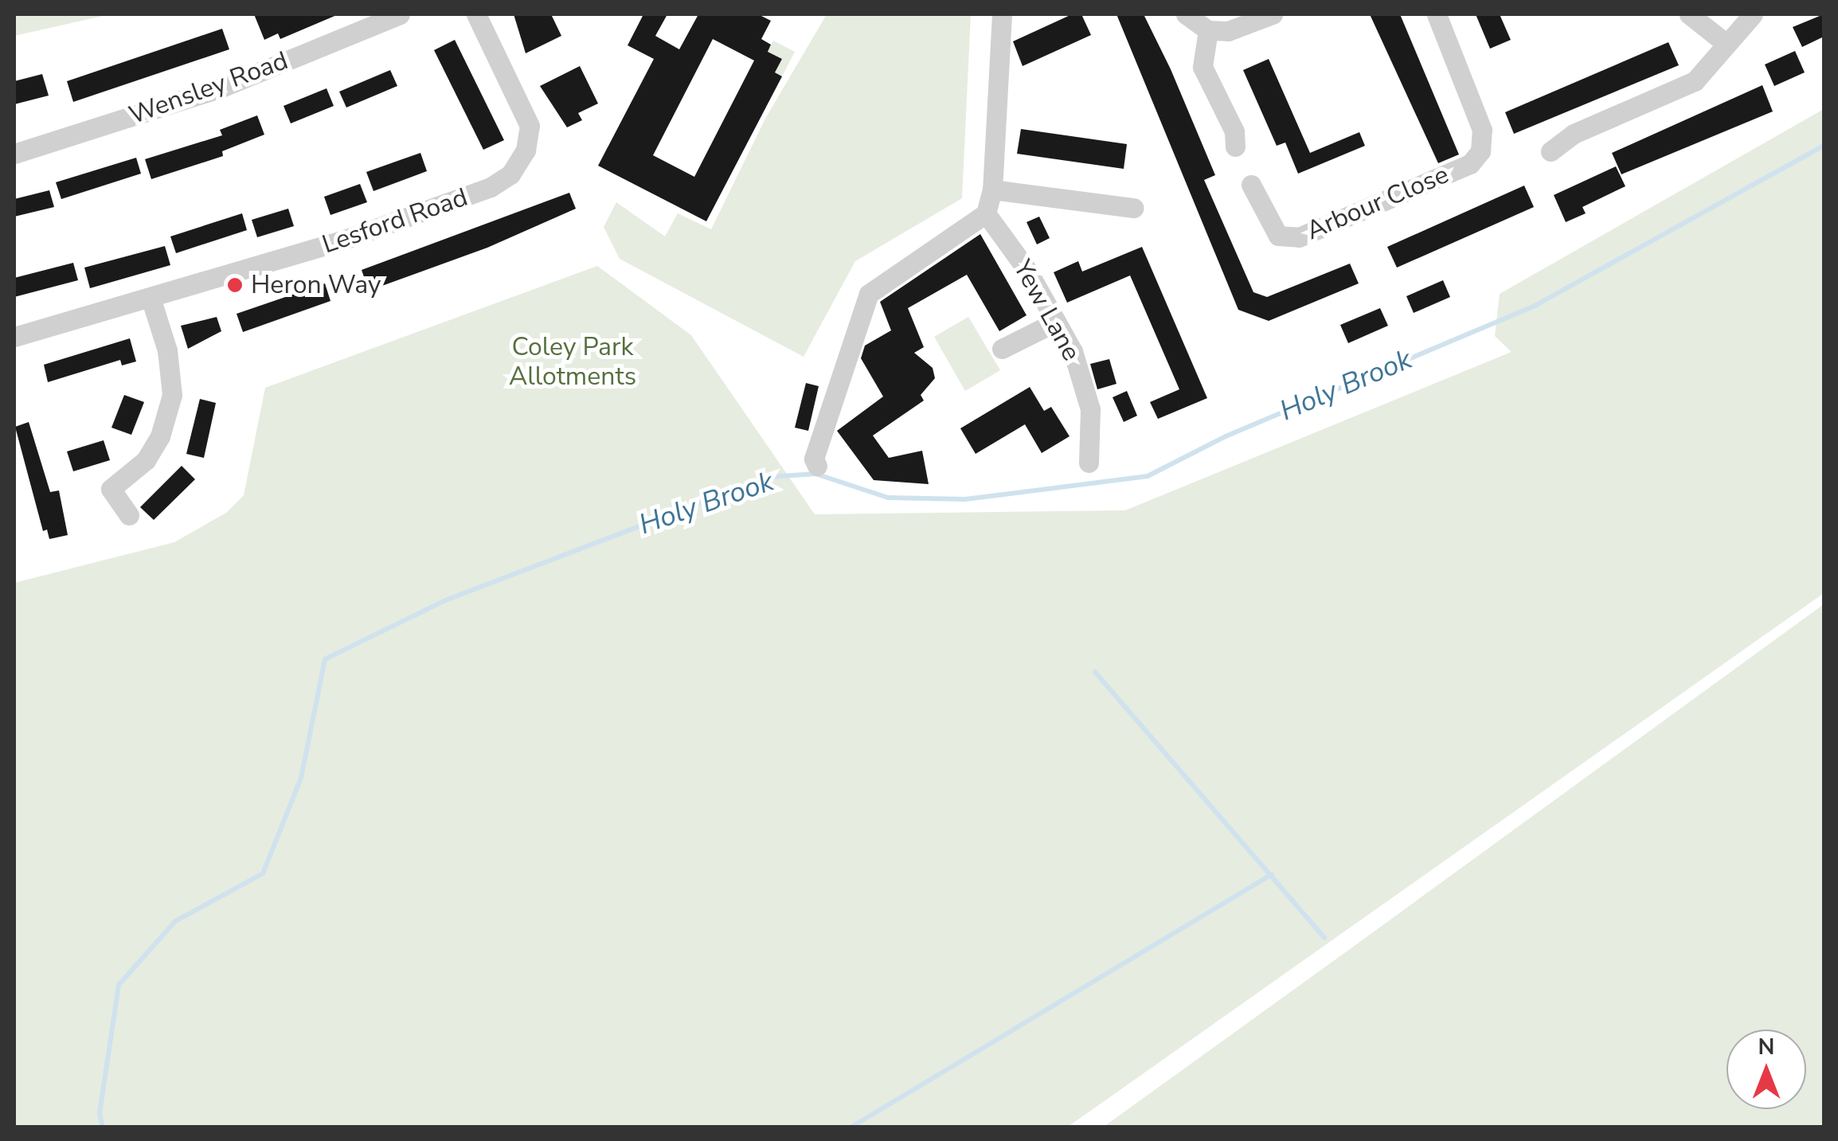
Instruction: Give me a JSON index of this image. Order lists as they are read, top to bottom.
{
  "streets": {
    "street": [
      "Wensley Road",
      "Arbour Close",
      "Lesford Road",
      "Yew Lane"
    ]
  },
  "water": ["Holy Brook"],
  "parks": ["Coley Park Allotments"],
  "places": ["Heron Way"],
  "north": "top"
}
